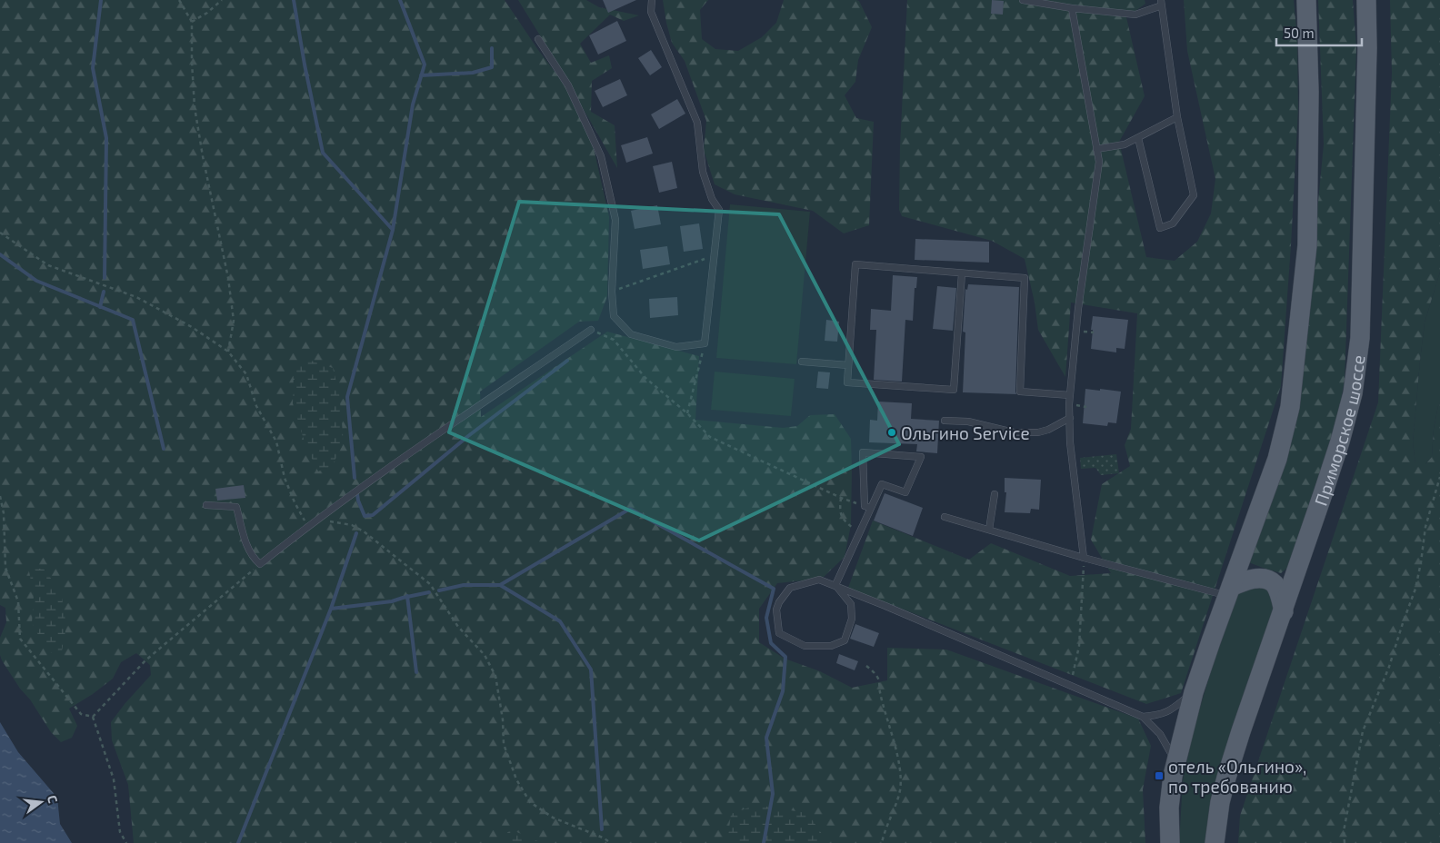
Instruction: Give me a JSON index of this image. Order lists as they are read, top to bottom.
{
  "streets": {
    "main road": ["Приморское шоссе"]
  },
  "places": {
    "other": ["Ольгино Service"],
    "transit": ["отель «Ольгино», по требованию"]
  },
  "scale_bar": "50 m",
  "north": "right"
}
